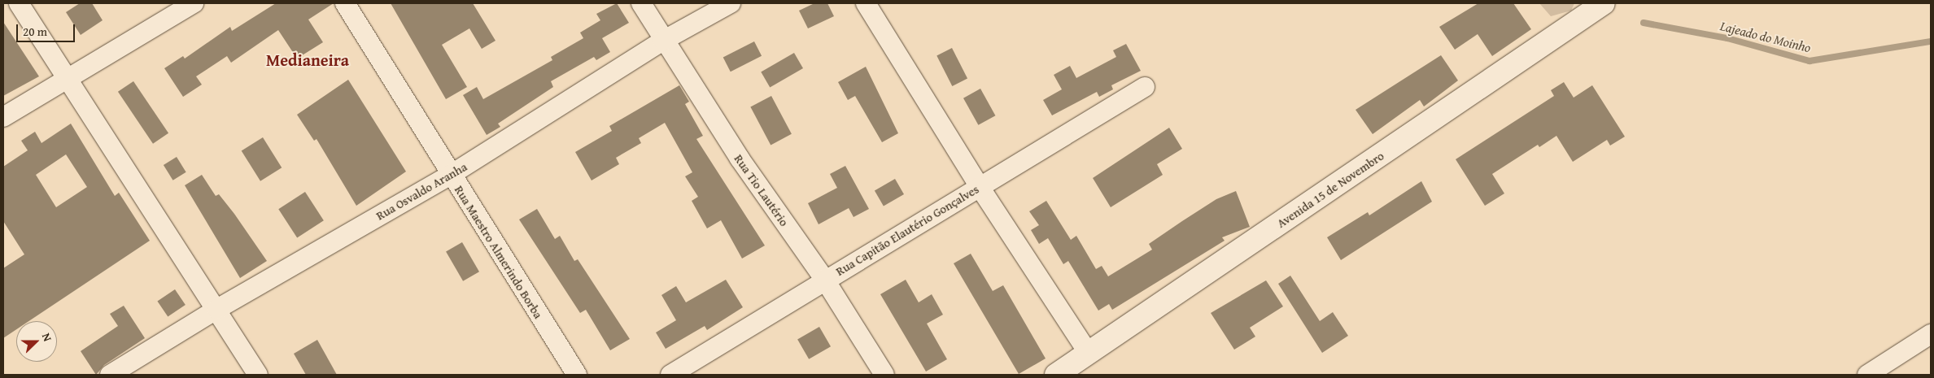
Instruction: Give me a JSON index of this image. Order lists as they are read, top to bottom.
{
  "streets": {
    "street": [
      "Avenida 15 de Novembro",
      "Rua Tio Lautério",
      "Rua Osvaldo Aranha",
      "Rua Capitão Elautério Gonçalves",
      "Rua Maestro Almerindo Borba"
    ]
  },
  "crossings": [
    ["Rua Tio Lautério", "Rua Osvaldo Aranha"],
    ["Rua Tio Lautério", "Rua Capitão Elautério Gonçalves"],
    ["Rua Osvaldo Aranha", "Rua Maestro Almerindo Borba"]
  ],
  "districts": ["Medianeira"],
  "water": ["Lajeado do Moinho"],
  "scale_bar": "20 m",
  "north": "right"
}
